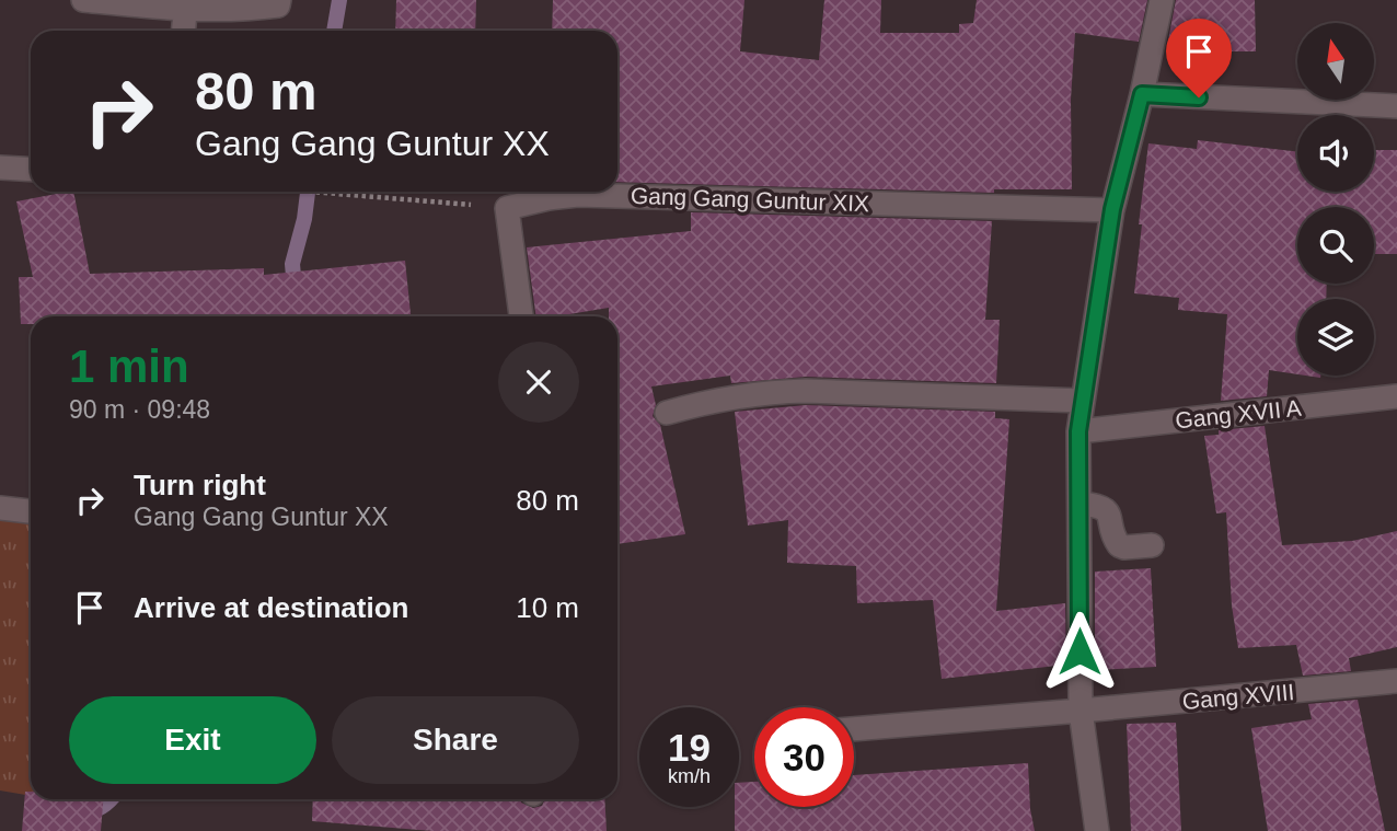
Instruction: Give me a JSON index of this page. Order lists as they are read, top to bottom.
{
  "streets": {
    "street": ["Gang Gang Guntur XIX", "Gang XVII A", "Gang XVIII"]
  },
  "north": "top",
  "page": {
    "turn": ["80 m", "Gang Gang Guntur XX"],
    "heading": ["1 min", "90 m · 09:48"],
    "list": [
      {
        "name": "Turn right",
        "note": "Gang Gang Guntur XX",
        "value": "80 m"
      },
      {
        "name": "Arrive at destination",
        "value": "10 m"
      }
    ],
    "buttons": ["Exit", "Share"],
    "speed": "19 km/h",
    "limit": "30"
  }
}
